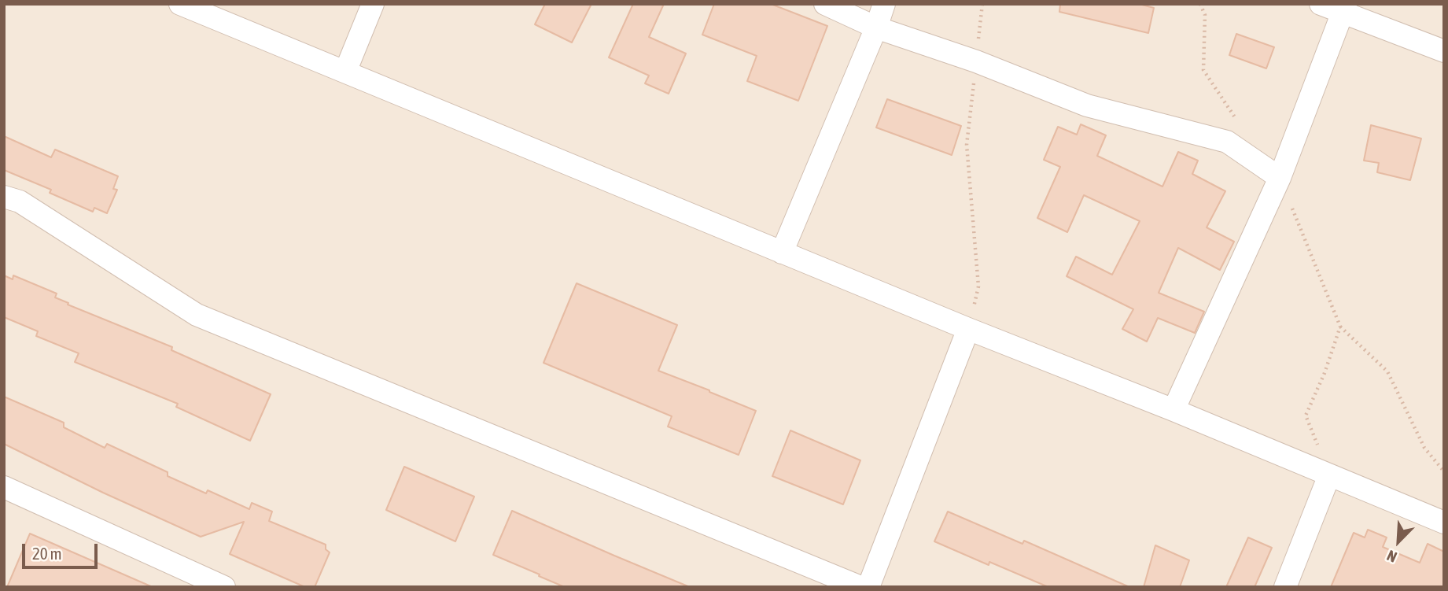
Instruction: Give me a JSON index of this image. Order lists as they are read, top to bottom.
{
  "scale_bar": "20 m",
  "north": "bottom left"
}
